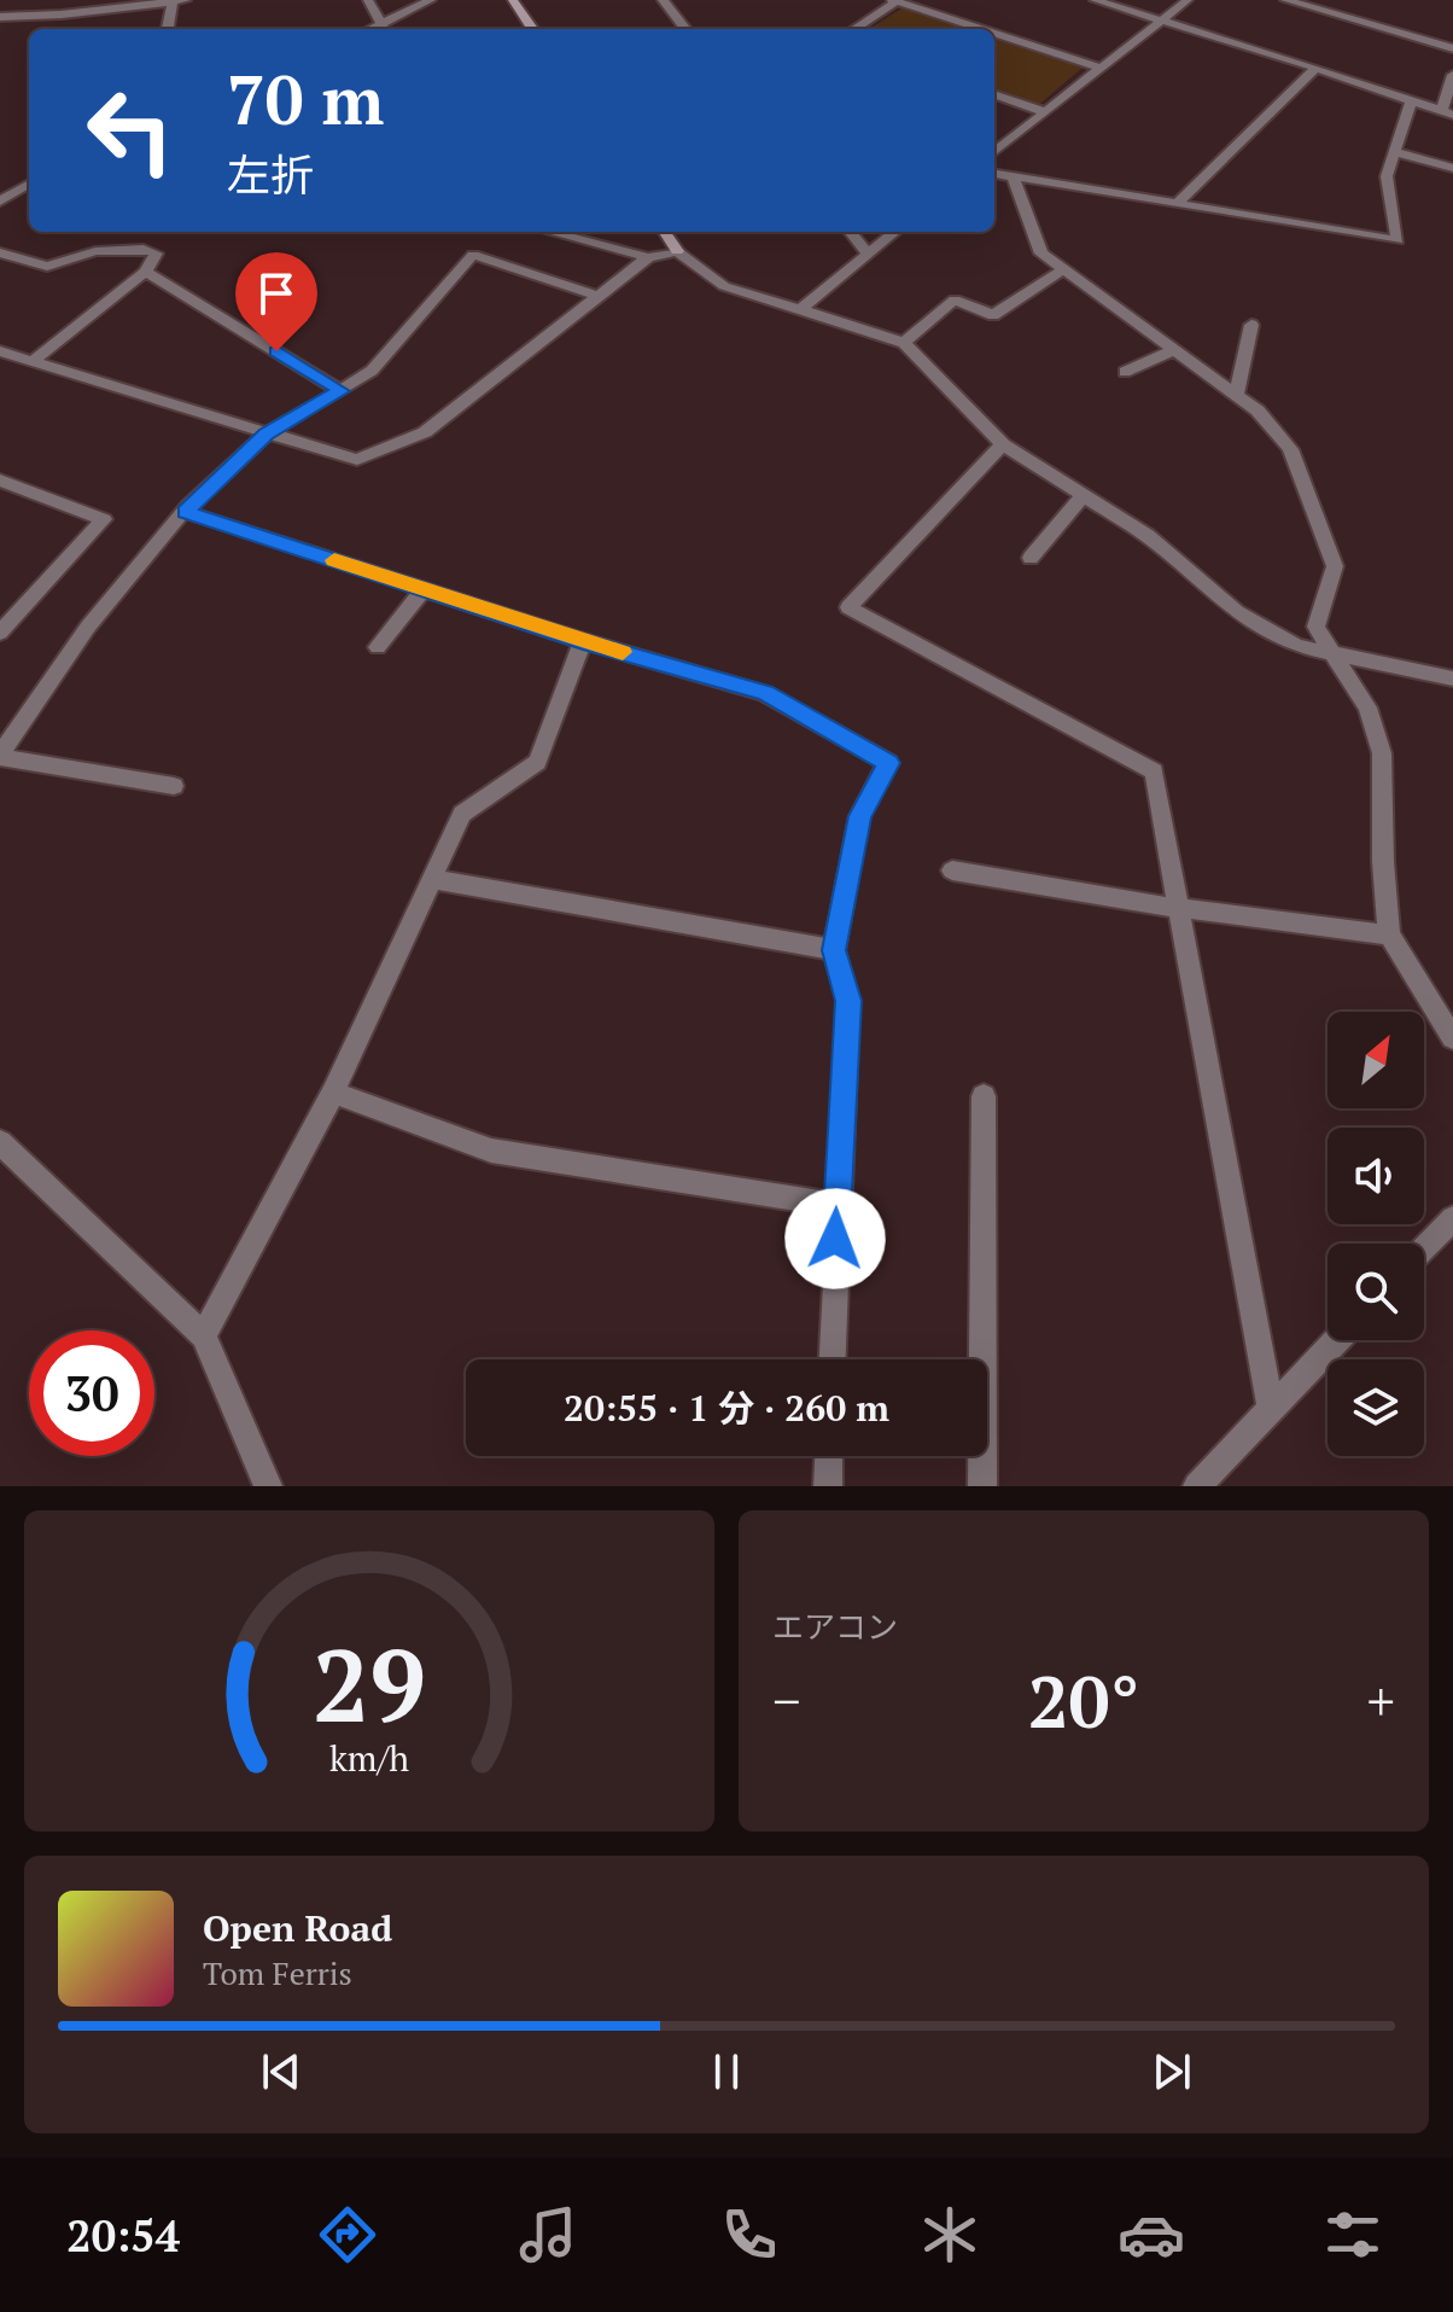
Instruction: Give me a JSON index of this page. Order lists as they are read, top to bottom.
{
  "north": "top right",
  "page": {
    "turn": ["70 m", "左折"],
    "limit": "30",
    "trip": "20:55 · 1 分 · 260 m",
    "tile": "エアコン",
    "heat": ["−", "20°", "+"],
    "song": ["Open Road", "Tom Ferris"],
    "tabs": "20:54",
    "gauge": ["29", "km/h"]
  }
}
